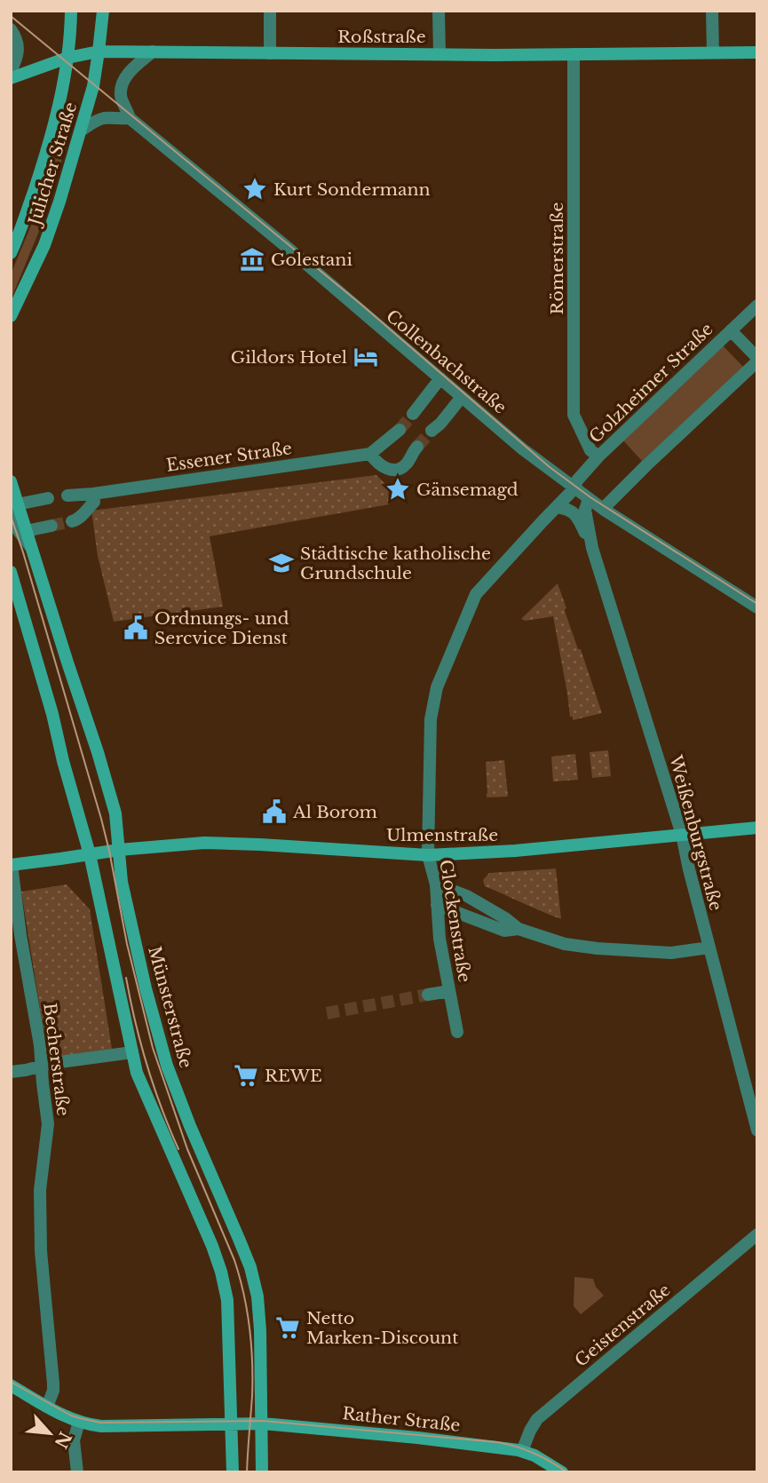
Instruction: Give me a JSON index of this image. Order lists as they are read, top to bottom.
{
  "streets": {
    "main road": [
      "Roßstraße",
      "Jülicher Straße",
      "Ulmenstraße",
      "Münsterstraße",
      "Rather Straße"
    ],
    "street": [
      "Römerstraße",
      "Collenbachstraße",
      "Golzheimer Straße",
      "Essener Straße",
      "Weißenburgstraße",
      "Glockenstraße",
      "Becherstraße",
      "Geistenstraße"
    ]
  },
  "crossings": [
    ["Roßstraße", "Jülicher Straße"],
    ["Roßstraße", "Römerstraße"],
    ["Römerstraße", "Golzheimer Straße"],
    ["Collenbachstraße", "Golzheimer Straße"],
    ["Collenbachstraße", "Weißenburgstraße"],
    ["Collenbachstraße", "Glockenstraße"],
    ["Golzheimer Straße", "Glockenstraße"],
    ["Weißenburgstraße", "Ulmenstraße"],
    ["Weißenburgstraße", "Glockenstraße"],
    ["Ulmenstraße", "Glockenstraße"],
    ["Ulmenstraße", "Münsterstraße"],
    ["Ulmenstraße", "Becherstraße"],
    ["Münsterstraße", "Rather Straße"],
    ["Becherstraße", "Rather Straße"],
    ["Geistenstraße", "Rather Straße"]
  ],
  "places": {
    "place": ["Kurt Sondermann", "Gänsemagd"],
    "museum": ["Golestani"],
    "hotel": ["Gildors Hotel"],
    "school or university": ["Städtische katholische Grundschule"],
    "public building": ["Ordnungs- und Sercvice Dienst", "Al Borom"],
    "supermarket": ["REWE", "Netto Marken-Discount"]
  },
  "north": "bottom right"
}
